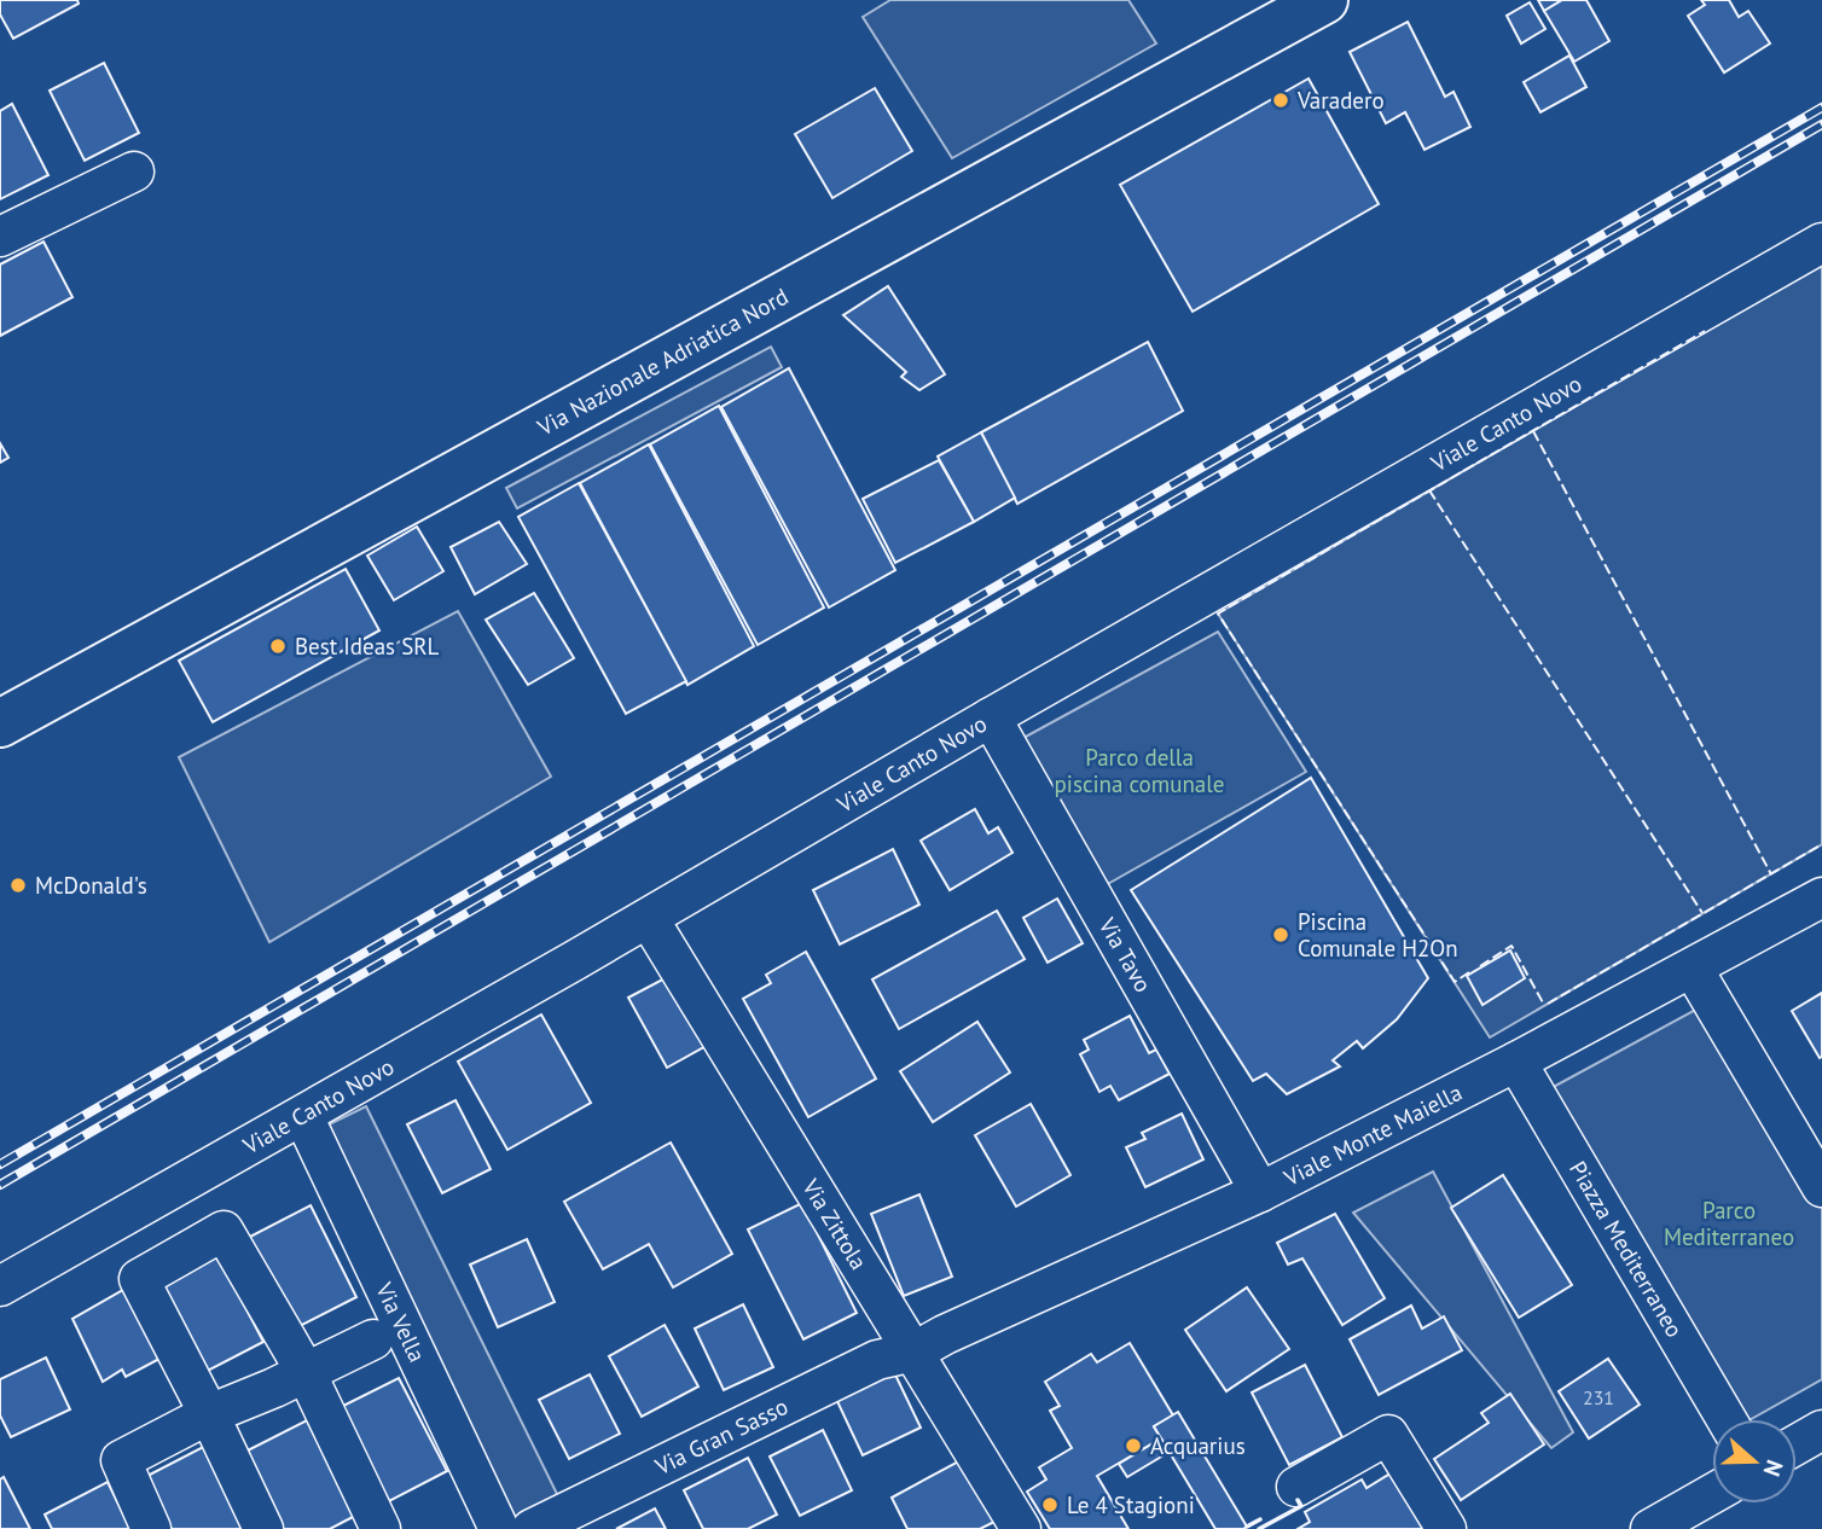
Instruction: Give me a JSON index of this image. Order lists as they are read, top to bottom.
{
  "streets": {
    "main road": ["Via Nazionale Adriatica Nord"],
    "street": [
      "Viale Canto Novo",
      "Via Tavo",
      "Viale Monte Maiella",
      "Via Zittola",
      "Piazza Mediterraneo",
      "Via Vella",
      "Via Gran Sasso"
    ]
  },
  "crossings": [
    ["Viale Canto Novo", "Via Tavo"],
    ["Viale Canto Novo", "Via Zittola"],
    ["Viale Canto Novo", "Via Vella"],
    ["Via Tavo", "Viale Monte Maiella"],
    ["Viale Monte Maiella", "Via Zittola"],
    ["Viale Monte Maiella", "Piazza Mediterraneo"],
    ["Viale Monte Maiella", "Via Gran Sasso"],
    ["Via Zittola", "Via Gran Sasso"]
  ],
  "parks": ["Parco della piscina comunale", "Parco Mediterraneo"],
  "places": [
    "Varadero",
    "Best Ideas SRL",
    "McDonald's",
    "Piscina Comunale H2On",
    "Acquarius",
    "Le 4 Stagioni"
  ],
  "house_numbers": ["231"],
  "north": "right"
}
